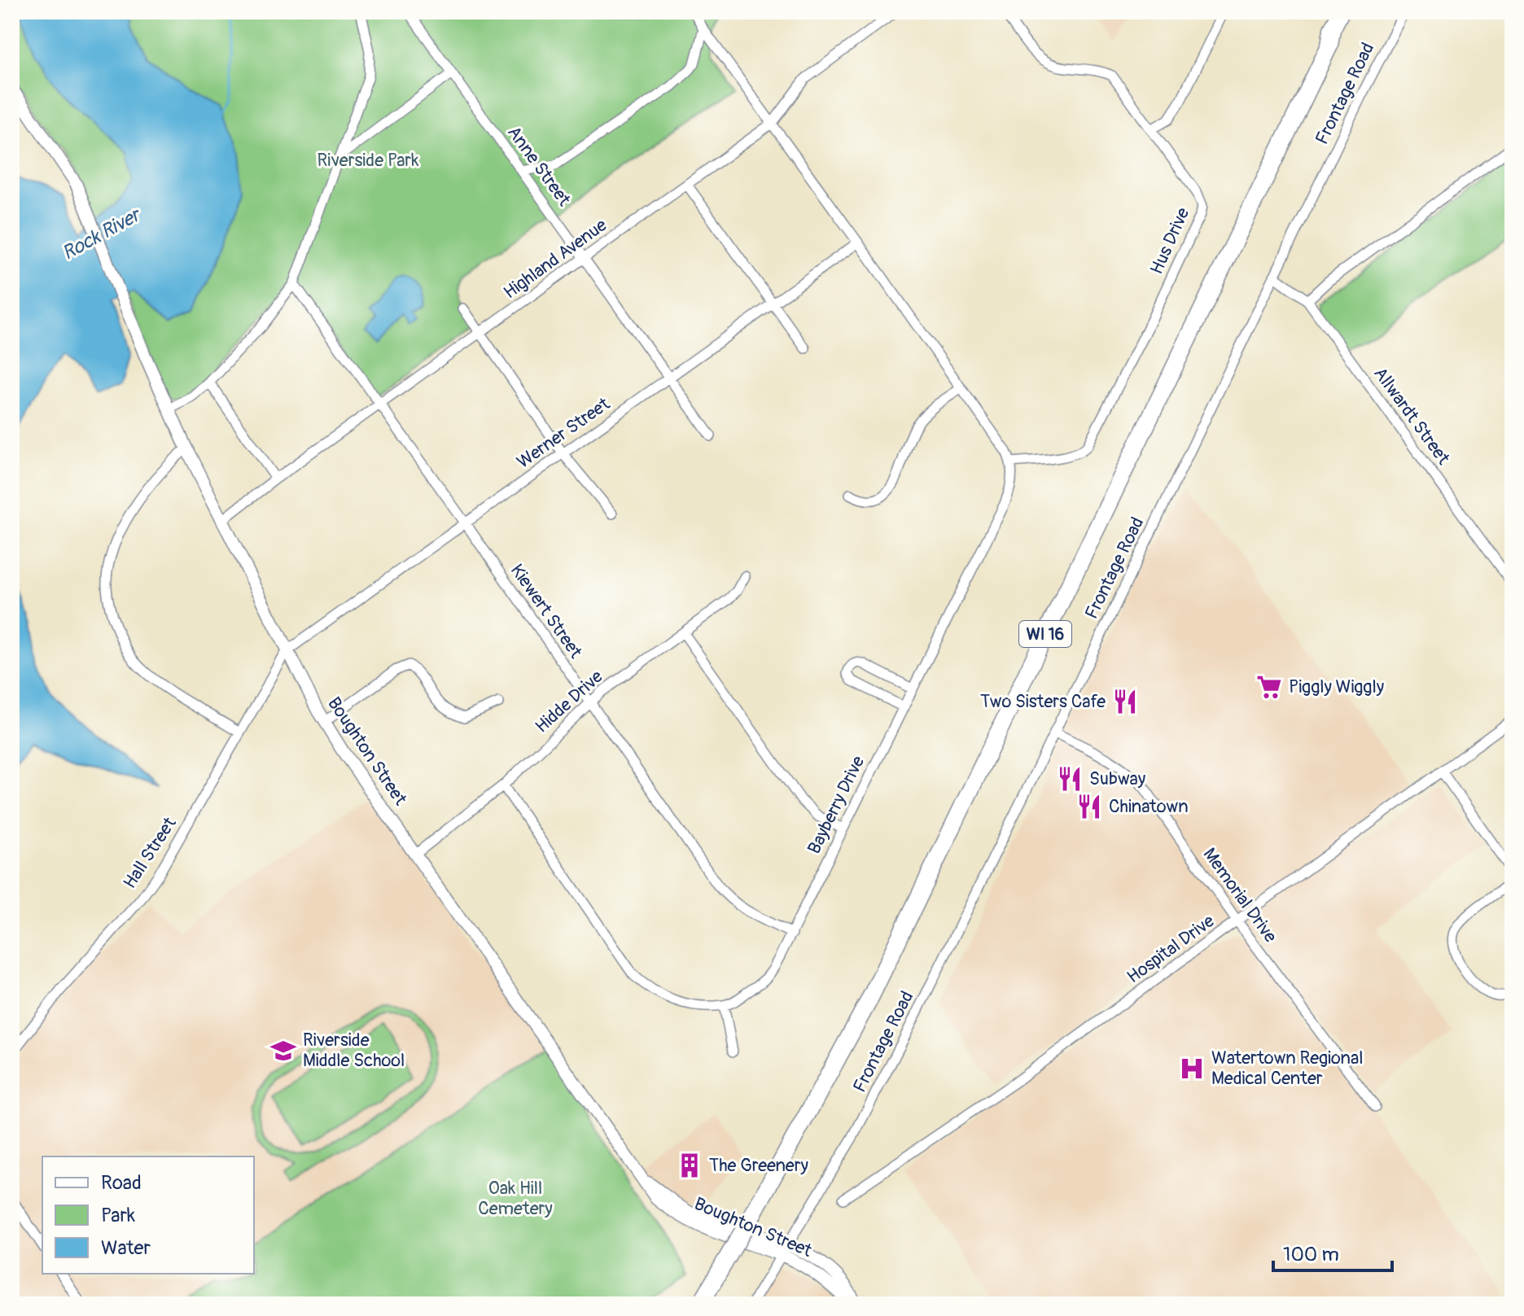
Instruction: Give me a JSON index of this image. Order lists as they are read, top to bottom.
{
  "streets": {
    "highway": ["WI 16"],
    "street": [
      "Frontage Road",
      "Anne Street",
      "Hus Drive",
      "Highland Avenue",
      "Allwardt Street",
      "Werner Street",
      "Kiewert Street",
      "Hidde Drive",
      "Boughton Street",
      "Bayberry Drive",
      "Hall Street",
      "Memorial Drive",
      "Hospital Drive"
    ]
  },
  "crossings": [
    ["Frontage Road", "Allwardt Street"],
    ["Frontage Road", "Boughton Street"],
    ["Frontage Road", "Memorial Drive"],
    ["Anne Street", "Highland Avenue"],
    ["Anne Street", "Werner Street"],
    ["Hus Drive", "Bayberry Drive"],
    ["Highland Avenue", "Kiewert Street"],
    ["Highland Avenue", "Boughton Street"],
    ["Werner Street", "Kiewert Street"],
    ["Werner Street", "Boughton Street"],
    ["Werner Street", "Hall Street"],
    ["Kiewert Street", "Hidde Drive"],
    ["Kiewert Street", "Bayberry Drive"],
    ["Hidde Drive", "Boughton Street"],
    ["Boughton Street", "Hall Street"],
    ["Memorial Drive", "Hospital Drive"]
  ],
  "water": ["Rock River"],
  "parks": ["Riverside Park", "Oak Hill Cemetery"],
  "places": {
    "supermarket": ["Piggly Wiggly"],
    "restaurant": ["Two Sisters Cafe", "Subway", "Chinatown"],
    "school or university": ["Riverside Middle School"],
    "hospital": ["Watertown Regional Medical Center"],
    "building": ["The Greenery"]
  },
  "legend": ["Road", "Park", "Water"],
  "scale_bar": "100 m"
}
